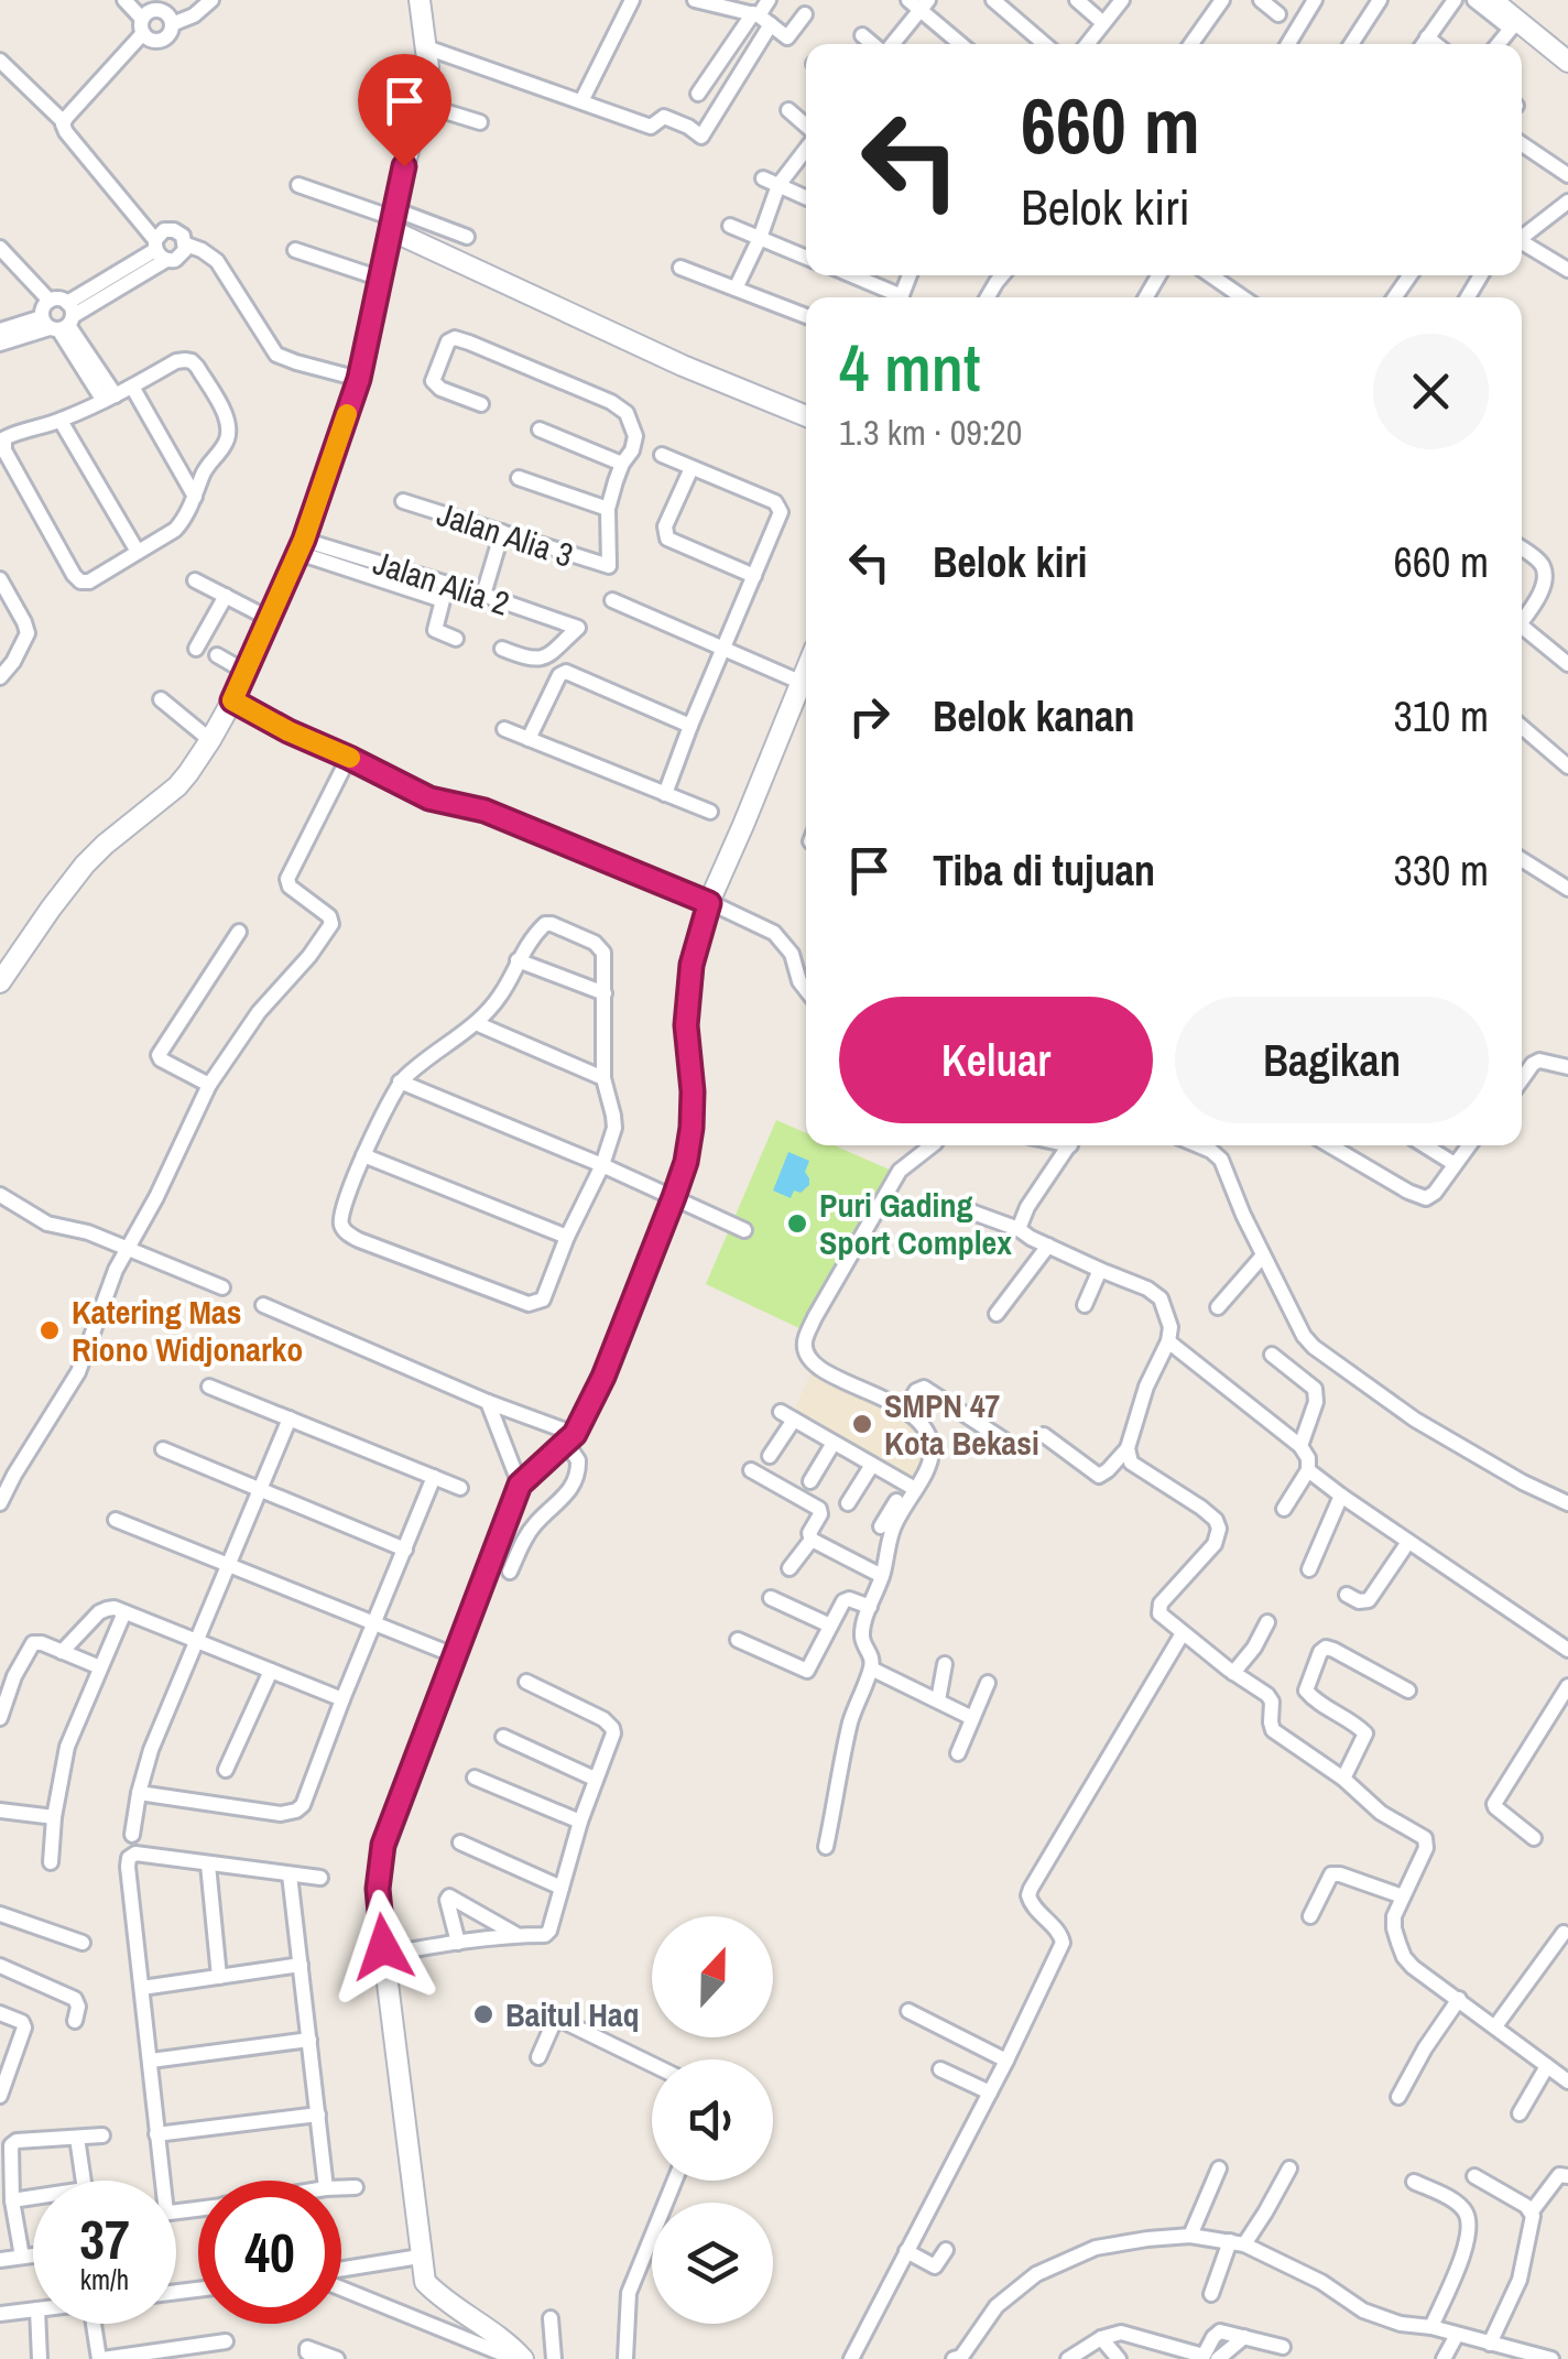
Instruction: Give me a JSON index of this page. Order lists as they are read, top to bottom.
{
  "streets": {
    "street": ["Jalan Alia 3", "Jalan Alia 2"]
  },
  "places": [
    "Puri Gading Sport Complex",
    "Katering Mas Riono Widjonarko",
    "SMPN 47 Kota Bekasi",
    "Baitul Haq"
  ],
  "north": "top",
  "page": {
    "turn": ["660 m", "Belok kiri"],
    "heading": ["4 mnt", "1.3 km · 09:20"],
    "list": [
      {
        "name": "Belok kiri",
        "value": "660 m"
      },
      {
        "name": "Belok kanan",
        "value": "310 m"
      },
      {
        "name": "Tiba di tujuan",
        "value": "330 m"
      }
    ],
    "buttons": ["Keluar", "Bagikan"],
    "speed": "37 km/h",
    "limit": "40"
  }
}
